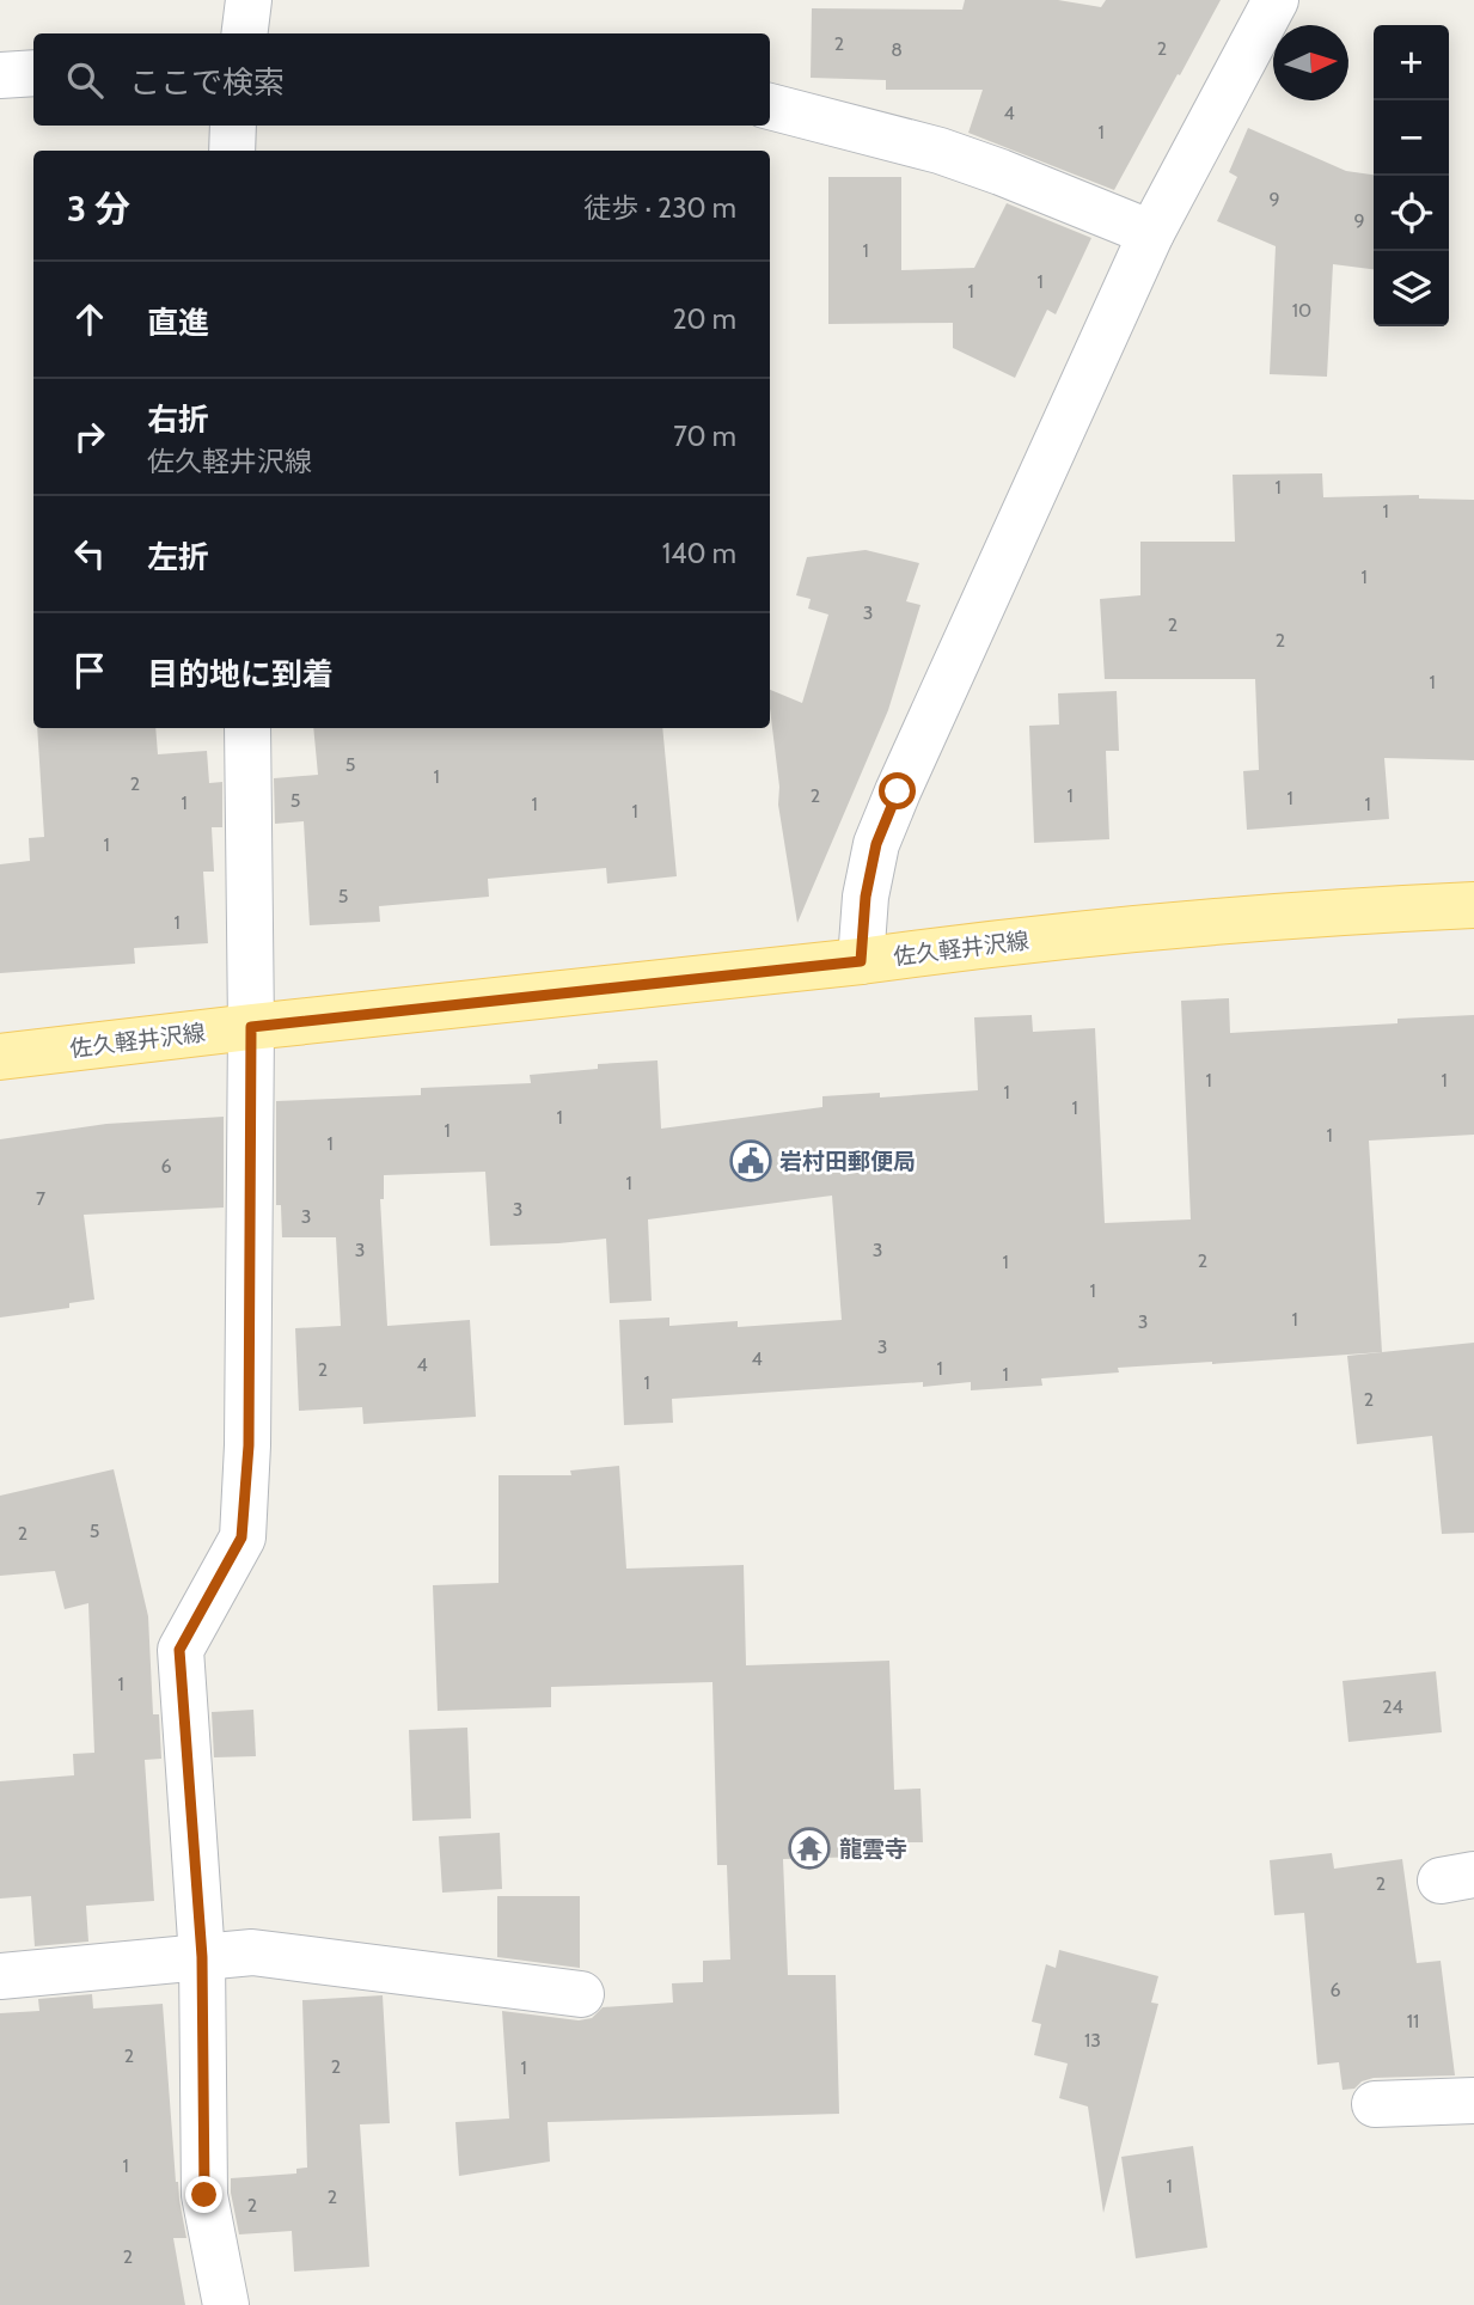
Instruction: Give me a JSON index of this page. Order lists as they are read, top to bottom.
{
  "streets": {
    "main road": ["佐久軽井沢線"]
  },
  "places": {
    "public building": ["岩村田郵便局"],
    "temple": ["龍雲寺"]
  },
  "house_numbers": [
    "2",
    "2",
    "8",
    "4",
    "1",
    "9",
    "9",
    "1",
    "1",
    "1",
    "10",
    "1",
    "1",
    "1",
    "3",
    "2",
    "2",
    "1",
    "5",
    "1",
    "2",
    "2",
    "1",
    "1",
    "5",
    "1",
    "1",
    "1",
    "1",
    "1",
    "5",
    "1",
    "1",
    "1",
    "1",
    "1",
    "1",
    "1",
    "1",
    "1",
    "6",
    "1",
    "7",
    "3",
    "3",
    "3",
    "3",
    "2",
    "1",
    "1",
    "1",
    "3",
    "3",
    "4",
    "4",
    "1",
    "2",
    "1",
    "1",
    "2",
    "5",
    "2",
    "1",
    "24",
    "2",
    "6",
    "11",
    "13",
    "2",
    "2",
    "1",
    "1",
    "1",
    "2",
    "2",
    "2"
  ],
  "north": "right",
  "page": {
    "map_buttons": ["+", "−"],
    "search": "ここで検索",
    "heading": ["3 分", "徒歩 · 230 m"],
    "list": [
      ["直進", "20 m"],
      ["右折", "佐久軽井沢線", "70 m"],
      ["左折", "140 m"],
      "目的地に到着"
    ]
  }
}
